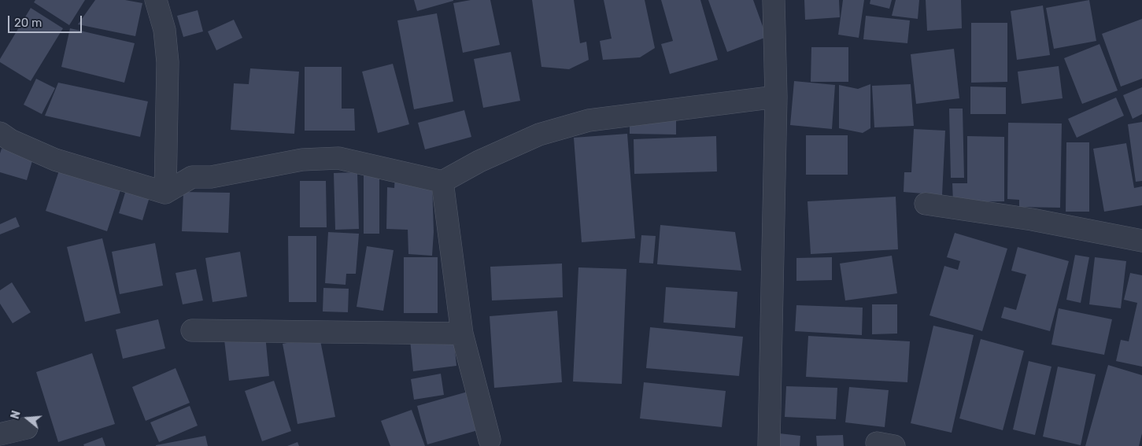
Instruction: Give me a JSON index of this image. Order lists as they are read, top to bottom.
{
  "scale_bar": "20 m",
  "north": "left"
}
